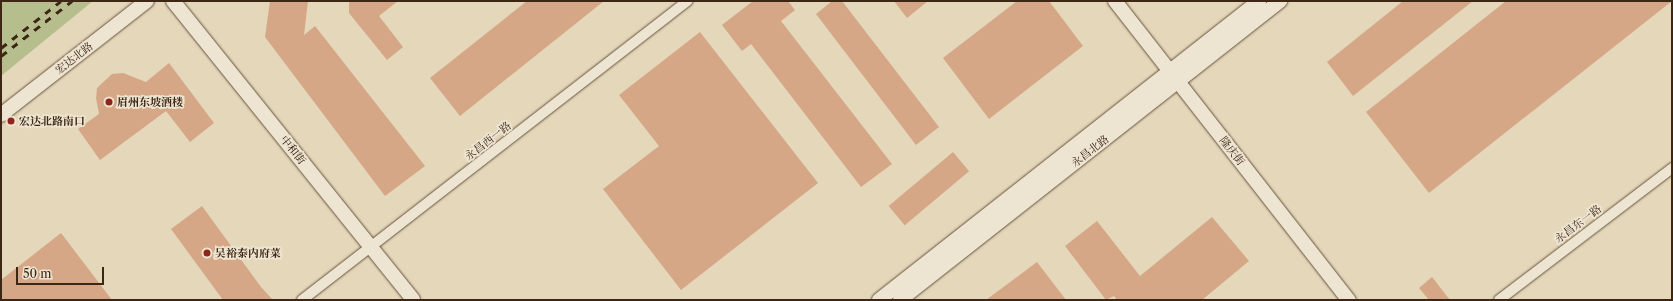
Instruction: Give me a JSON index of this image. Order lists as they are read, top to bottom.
{
  "streets": {
    "street": [
      "宏达北路",
      "永昌西一路",
      "中和街",
      "永昌北路",
      "隆庆街",
      "永昌东一路"
    ]
  },
  "crossings": [
    ["永昌西一路", "中和街"],
    ["永昌北路", "隆庆街"]
  ],
  "places": ["眉州东坡酒楼", "宏达北路南口", "吴裕泰内府菜"],
  "scale_bar": "50 m"
}
